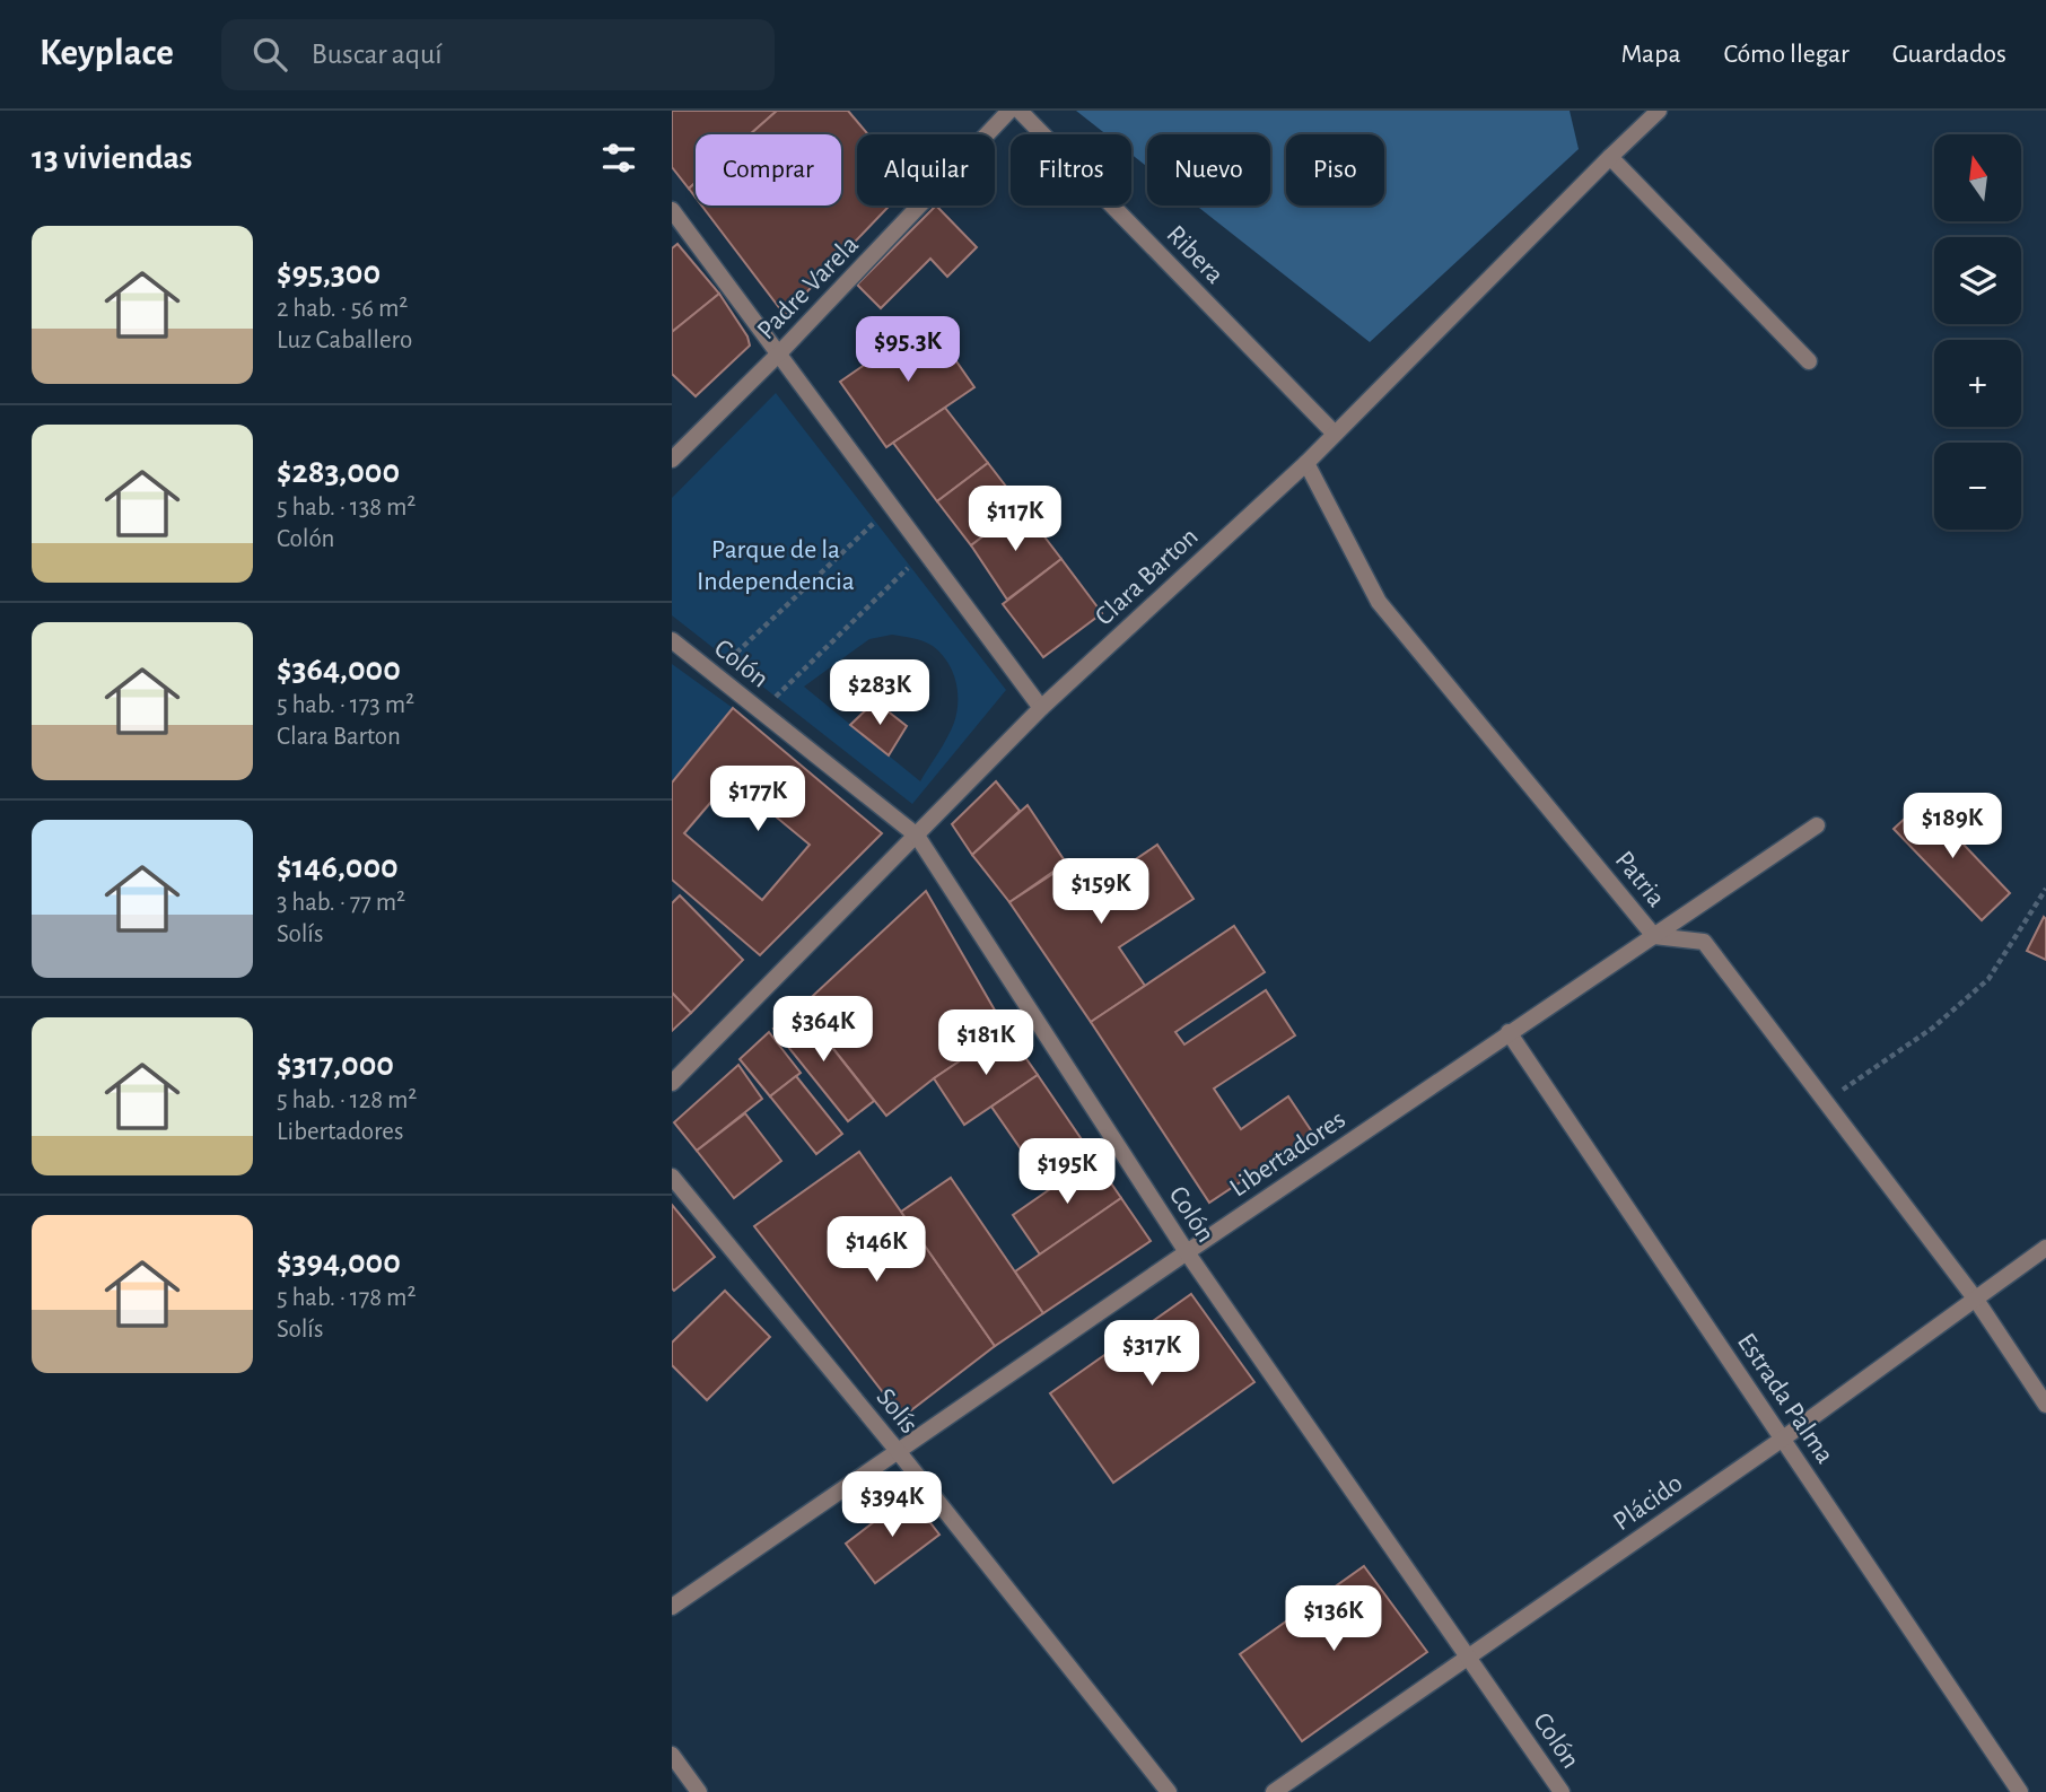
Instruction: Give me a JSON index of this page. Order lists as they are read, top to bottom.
{
  "streets": {
    "street": [
      "Ribera",
      "Padre Varela",
      "Clara Barton",
      "Colón",
      "Patria",
      "Libertadores",
      "Estrada Palma",
      "Solís",
      "Plácido"
    ]
  },
  "crossings": [
    ["Ribera", "Clara Barton"],
    ["Clara Barton", "Colón"],
    ["Clara Barton", "Patria"],
    ["Colón", "Libertadores"],
    ["Colón", "Plácido"],
    ["Patria", "Libertadores"],
    ["Patria", "Plácido"],
    ["Libertadores", "Estrada Palma"],
    ["Libertadores", "Solís"],
    ["Estrada Palma", "Plácido"]
  ],
  "parks": ["Parque de la Independencia"],
  "north": "top",
  "page": {
    "header": "Keyplace",
    "search": "Buscar aquí",
    "nav": ["Mapa", "Cómo llegar", "Guardados"],
    "heading": "13 viviendas",
    "map_buttons": ["+", "−"],
    "chip": [
      "Comprar",
      "Alquilar",
      "Filtros",
      "Nuevo",
      "Piso"
    ],
    "list": [
      {
        "name": "$95,300",
        "note": "2 hab. · 56 m² · Luz Caballero"
      },
      {
        "name": "$283,000",
        "note": "5 hab. · 138 m² · Colón"
      },
      {
        "name": "$364,000",
        "note": "5 hab. · 173 m² · Clara Barton"
      },
      {
        "name": "$146,000",
        "note": "3 hab. · 77 m² · Solís"
      },
      {
        "name": "$317,000",
        "note": "5 hab. · 128 m² · Libertadores"
      },
      {
        "name": "$394,000",
        "note": "5 hab. · 178 m² · Solís"
      }
    ],
    "price": [
      "$95.3K",
      "$117K",
      "$283K",
      "$177K",
      "$189K",
      "$159K",
      "$364K",
      "$181K",
      "$195K",
      "$146K",
      "$317K",
      "$394K",
      "$136K"
    ]
  }
}
